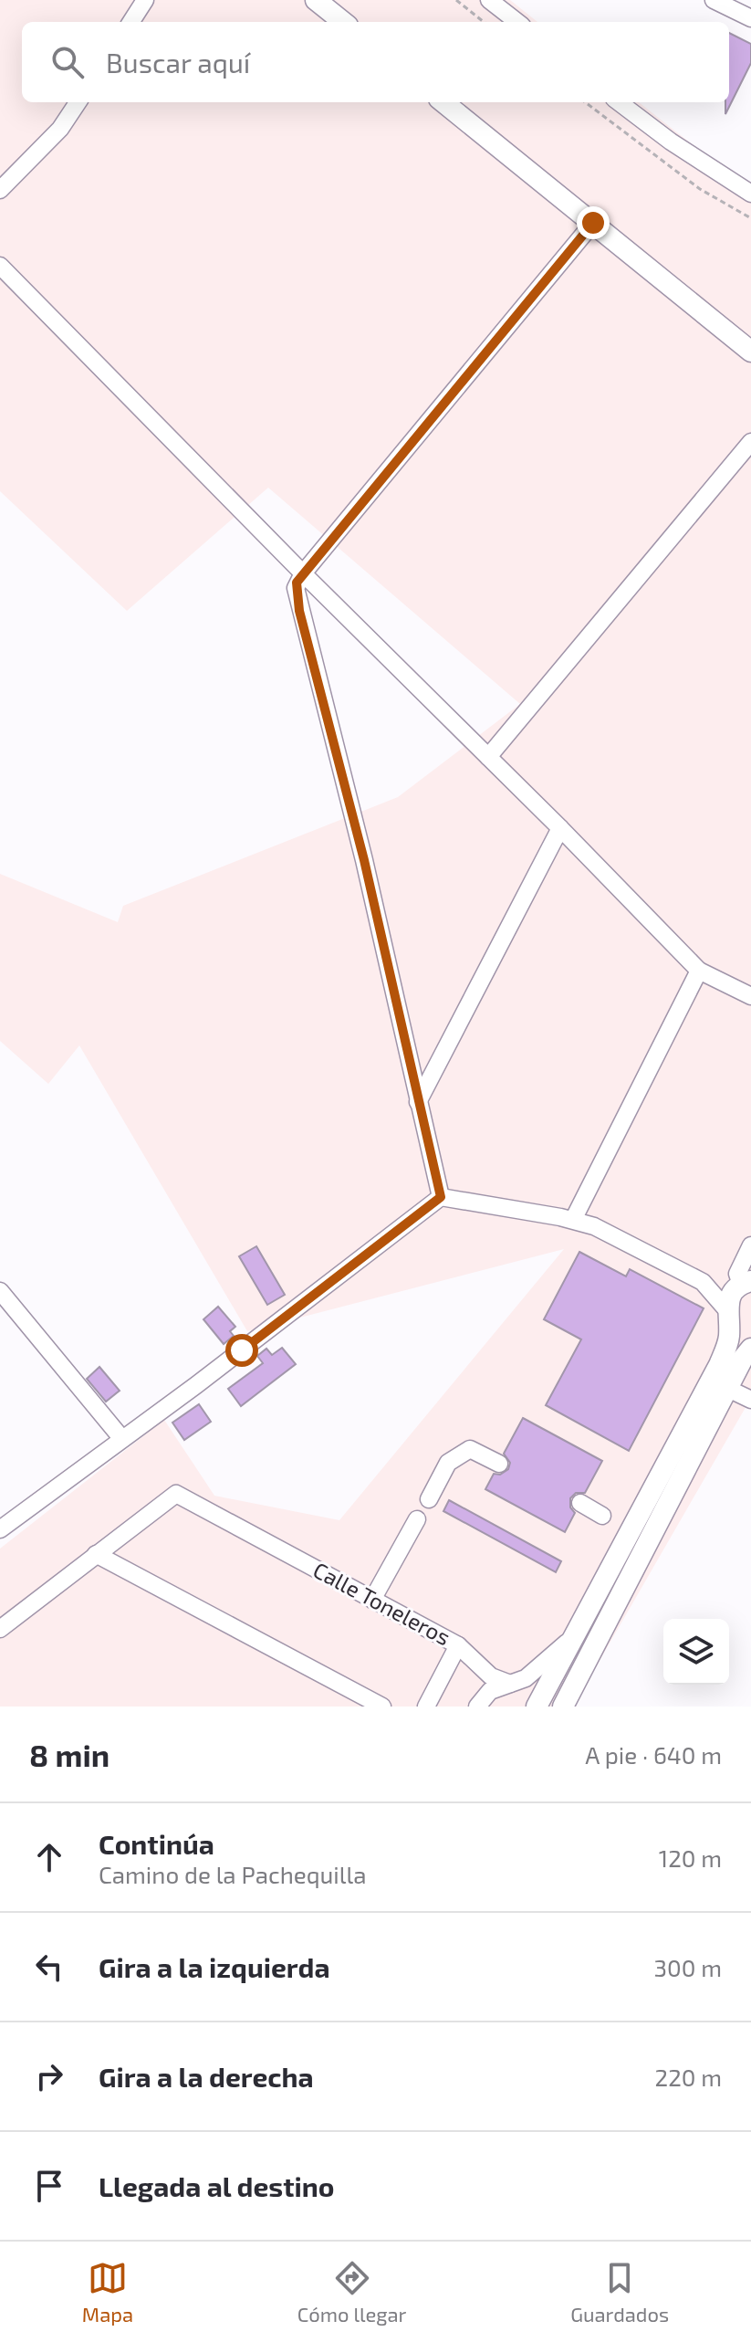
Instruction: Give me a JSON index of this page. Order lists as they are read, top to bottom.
{
  "streets": {
    "street": ["Calle Toneleros"]
  },
  "page": {
    "search": "Buscar aquí",
    "heading": ["8 min", "A pie · 640 m"],
    "list": [
      ["Continúa", "Camino de la Pachequilla", "120 m"],
      ["Gira a la izquierda", "300 m"],
      ["Gira a la derecha", "220 m"],
      "Llegada al destino"
    ],
    "nav": ["Mapa", "Cómo llegar", "Guardados"]
  }
}
